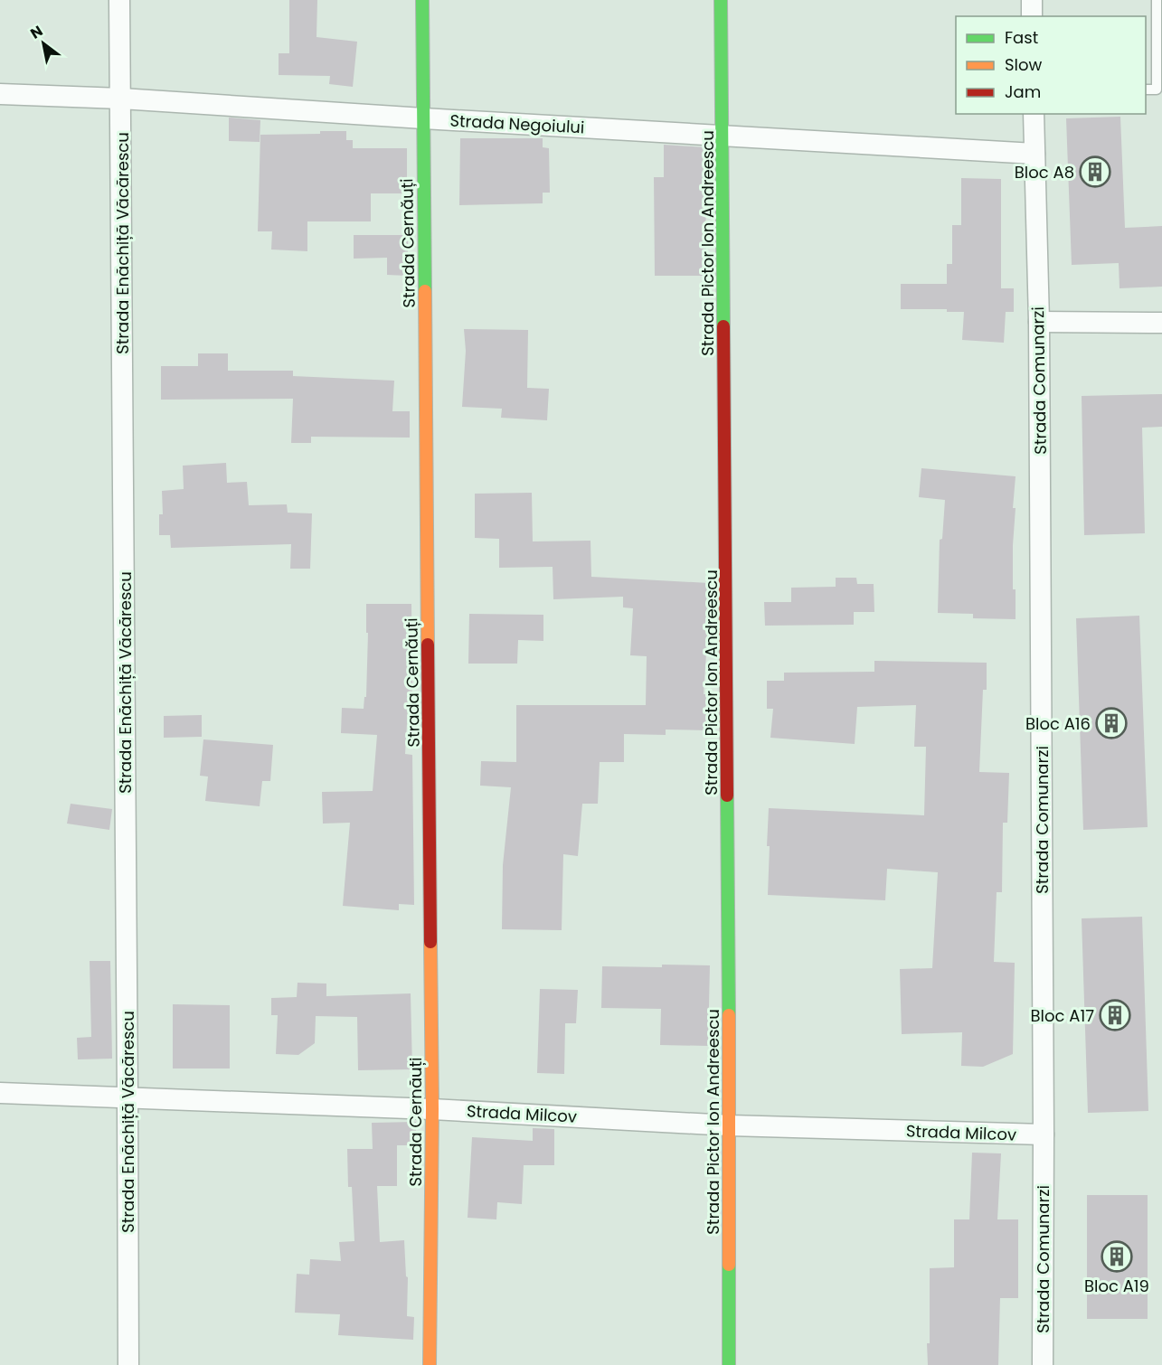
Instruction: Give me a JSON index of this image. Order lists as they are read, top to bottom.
{
  "streets": {
    "street": [
      "Strada Negoiului",
      "Strada Enăchiță Văcărescu",
      "Strada Cernăuți",
      "Strada Pictor Ion Andreescu",
      "Strada Comunarzi",
      "Strada Milcov"
    ]
  },
  "crossings": [
    ["Strada Negoiului", "Strada Enăchiță Văcărescu"],
    ["Strada Negoiului", "Strada Cernăuți"],
    ["Strada Negoiului", "Strada Pictor Ion Andreescu"],
    ["Strada Negoiului", "Strada Comunarzi"],
    ["Strada Enăchiță Văcărescu", "Strada Milcov"],
    ["Strada Cernăuți", "Strada Milcov"],
    ["Strada Pictor Ion Andreescu", "Strada Milcov"],
    ["Strada Comunarzi", "Strada Milcov"]
  ],
  "places": {
    "building": [
      "Bloc A8",
      "Bloc A16",
      "Bloc A17",
      "Bloc A19"
    ]
  },
  "legend": ["Fast", "Slow", "Jam"],
  "north": "top left"
}
